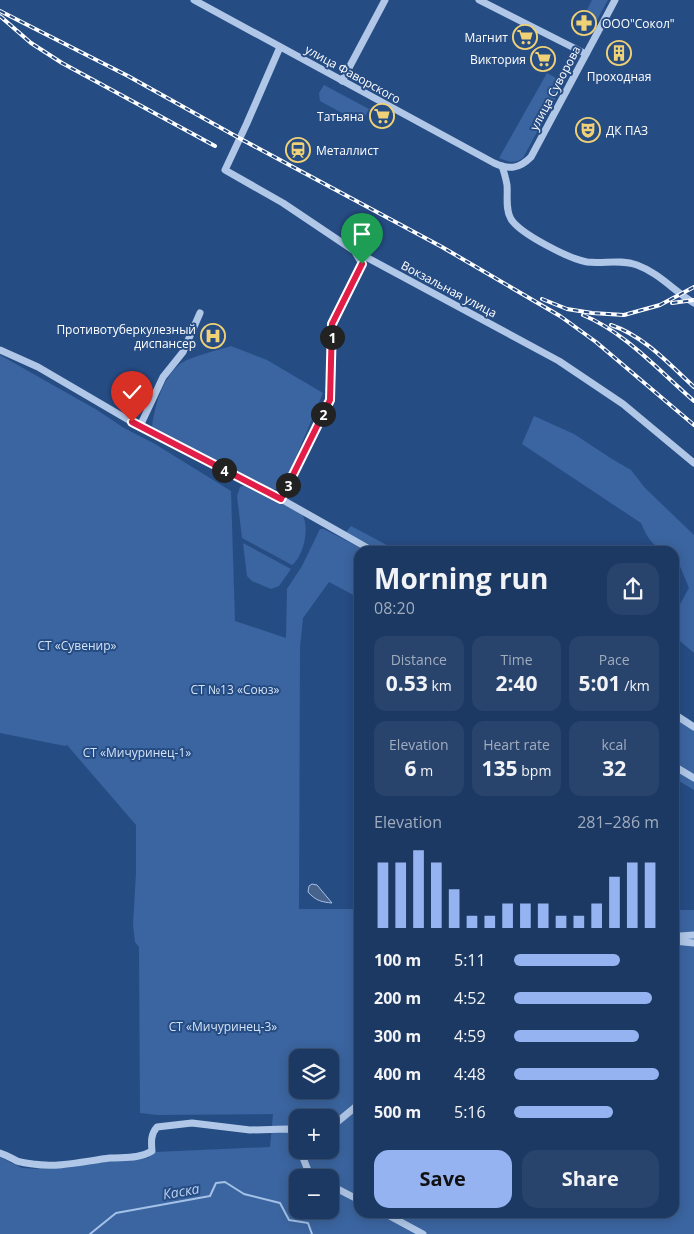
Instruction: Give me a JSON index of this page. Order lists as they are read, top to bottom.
{
  "streets": {
    "street": ["улица Фаворского", "улица Суворова", "Вокзальная улица"]
  },
  "crossings": [
    ["улица Фаворского", "улица Суворова"],
    ["улица Фаворского", "Вокзальная улица"]
  ],
  "water": ["Каска"],
  "parks": [
    "СТ «Сувенир»",
    "СТ №13 «Союз»",
    "СТ «Мичуринец-1»",
    "СТ «Мичуринец-3»"
  ],
  "places": {
    "pharmacy": ["ООО\"Сокол\""],
    "supermarket": ["Магнит", "Виктория", "Татьяна"],
    "building": ["Проходная"],
    "theatre": ["ДК ПАЗ"],
    "station": ["Металлист"],
    "hospital": ["Противотуберкулезный диспансер"]
  },
  "page": {
    "pins": [
      "1",
      "2",
      "4",
      "3"
    ],
    "heading": ["Morning run", "08:20"],
    "stats": [
      ["Distance", "0.53 km"],
      ["Time", "2:40"],
      ["Pace", "5:01 /km"],
      ["Elevation", "6 m"],
      ["Heart rate", "135 bpm"],
      ["kcal", "32"]
    ],
    "chart": ["Elevation", "281–286 m"],
    "list": [
      {
        "name": "100 m",
        "note": "5:11"
      },
      {
        "name": "200 m",
        "note": "4:52"
      },
      {
        "name": "300 m",
        "note": "4:59"
      },
      {
        "name": "400 m",
        "note": "4:48"
      },
      {
        "name": "500 m",
        "note": "5:16"
      }
    ],
    "map_buttons": ["+", "−"],
    "buttons": ["Save", "Share"]
  }
}
